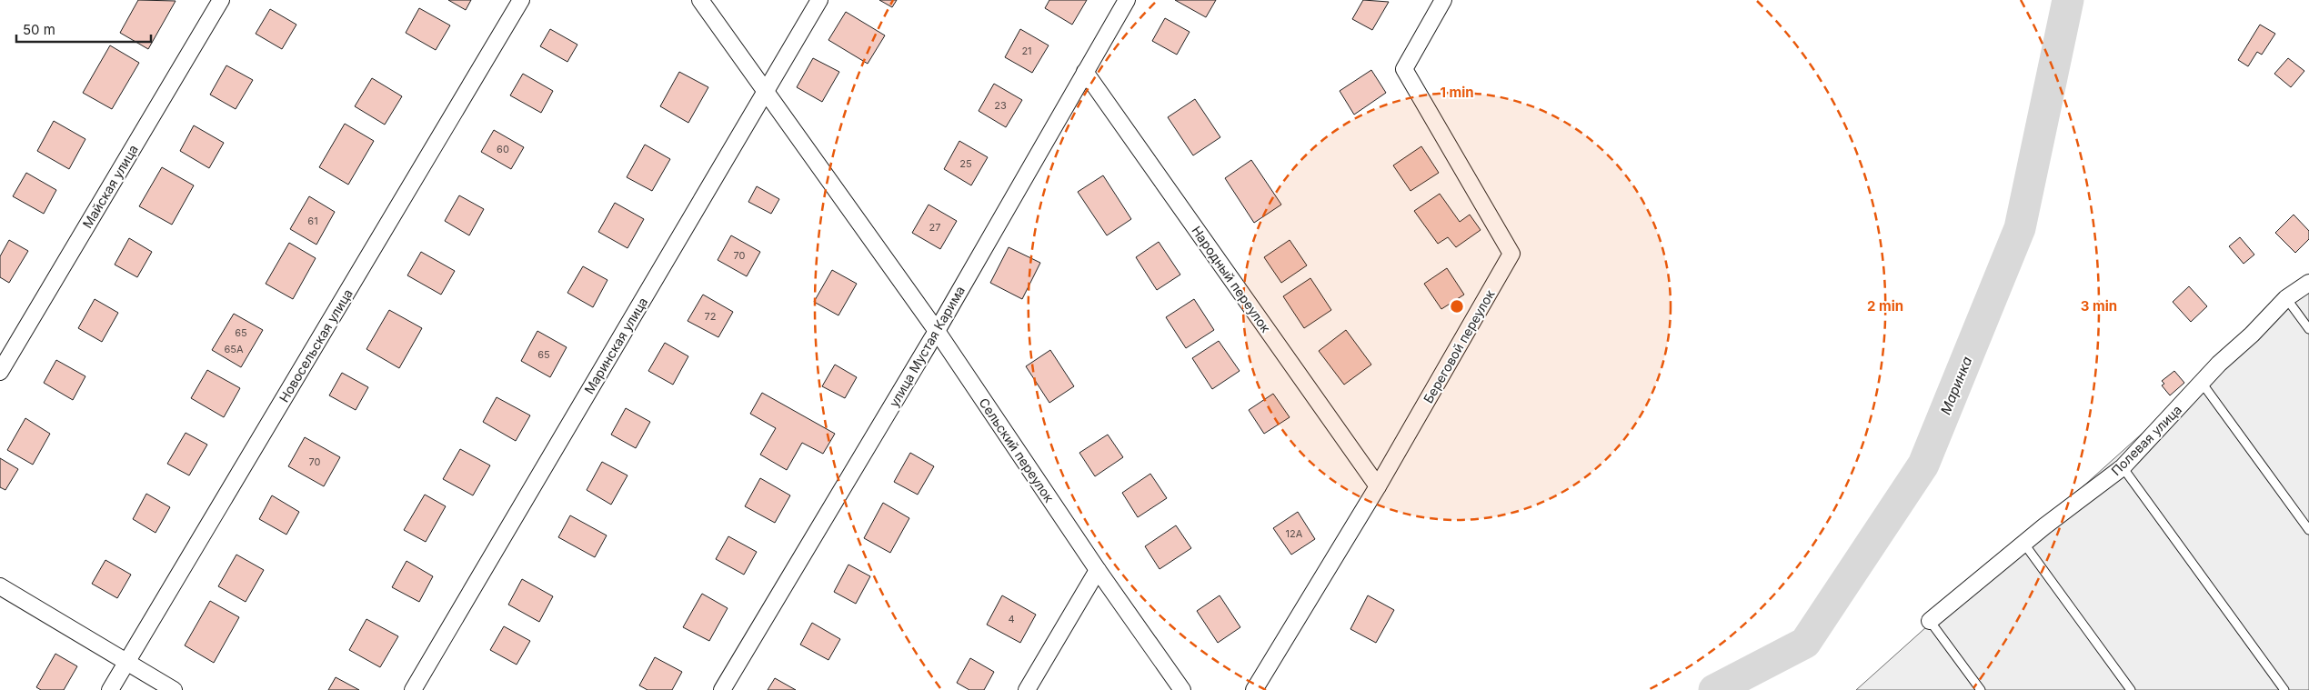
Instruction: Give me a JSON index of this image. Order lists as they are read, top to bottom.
{
  "streets": {
    "street": [
      "Майская улица",
      "Народный переулок",
      "Новосельская улица",
      "Маринская улица",
      "улица Мустая Карима",
      "Береговой переулок",
      "Полевая улица",
      "Сельский переулок"
    ]
  },
  "crossings": [
    ["Народный переулок", "улица Мустая Карима"],
    ["Народный переулок", "Береговой переулок"],
    ["Маринская улица", "Сельский переулок"],
    ["улица Мустая Карима", "Сельский переулок"]
  ],
  "water": ["Маринка"],
  "house_numbers": [
    "21",
    "23",
    "60",
    "25",
    "61",
    "27",
    "70",
    "72",
    "65",
    "65А",
    "65",
    "70",
    "12А",
    "4"
  ],
  "scale_bar": "50 m",
  "rings": ["1 min", "2 min", "3 min"]
}
